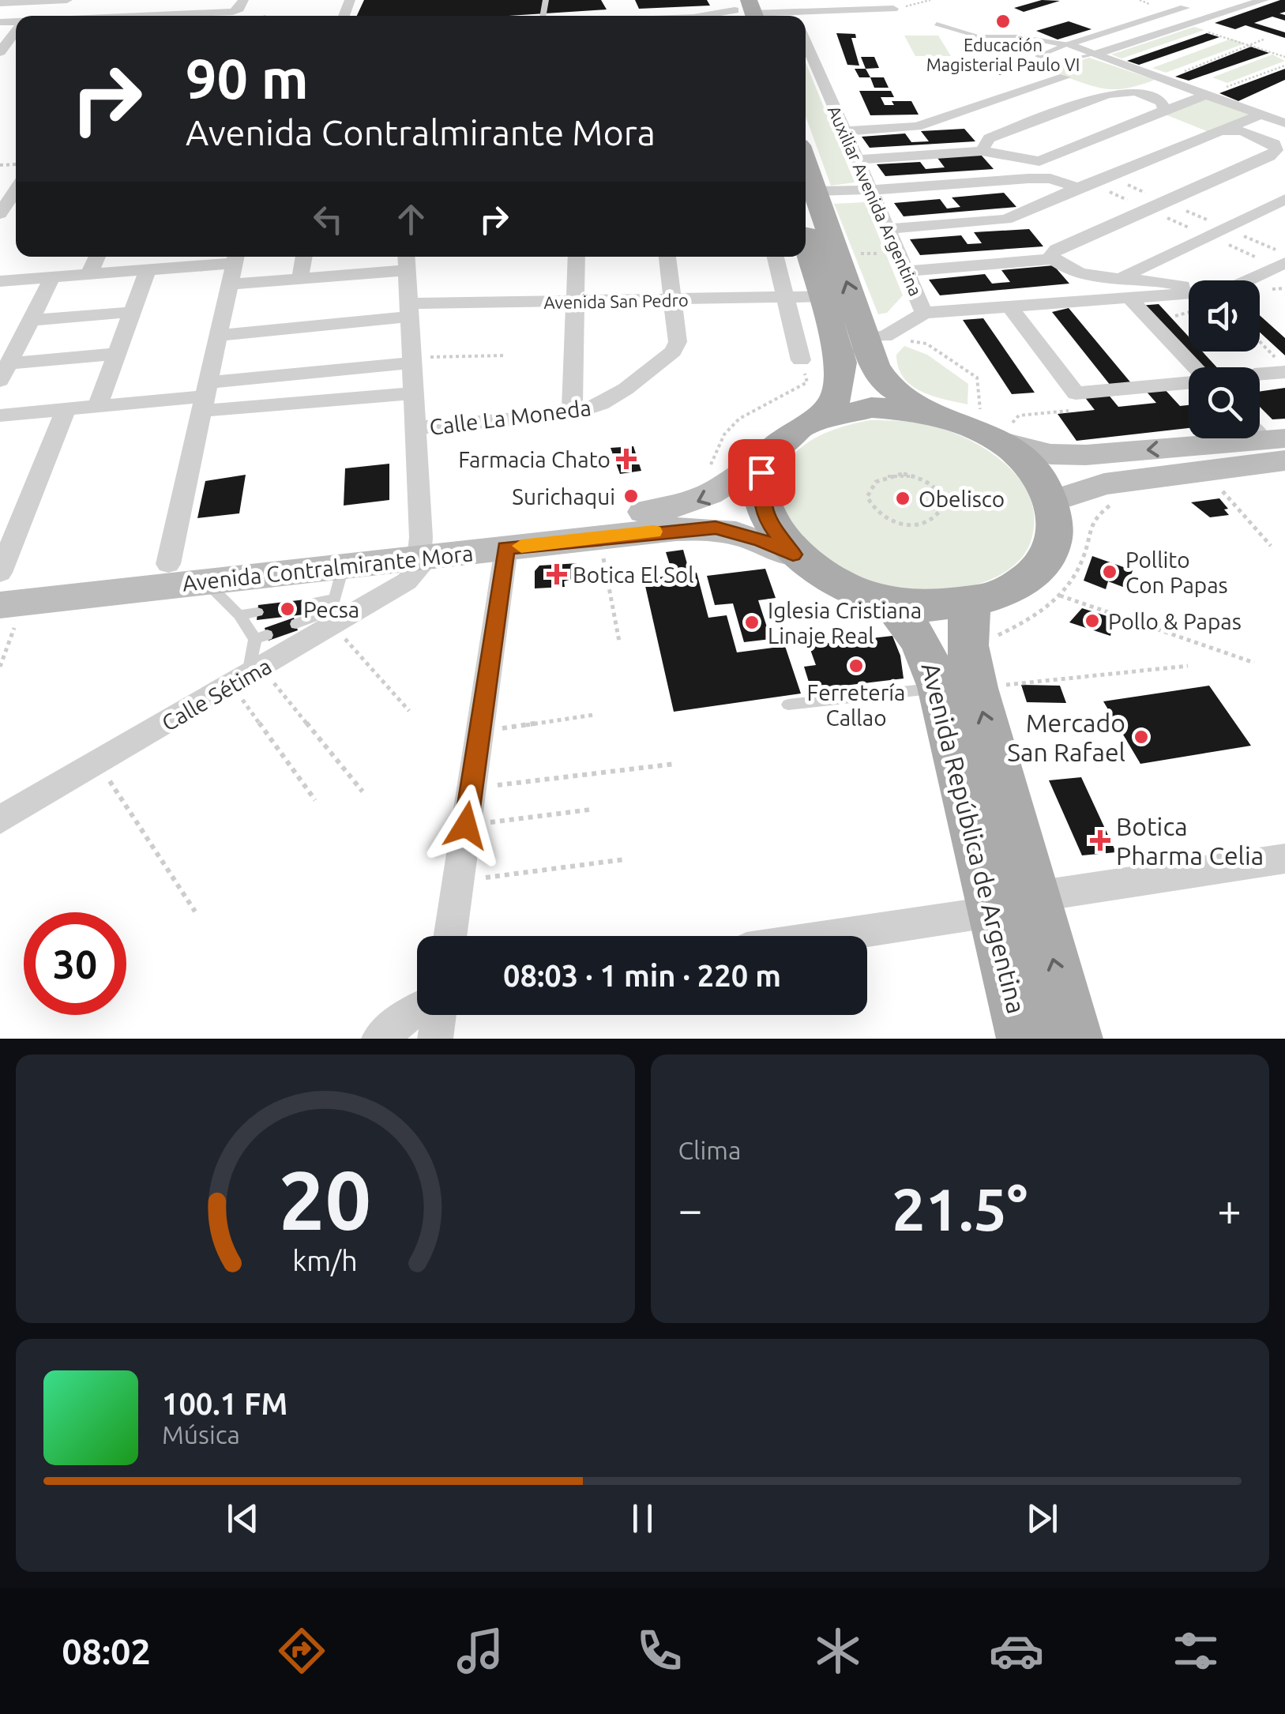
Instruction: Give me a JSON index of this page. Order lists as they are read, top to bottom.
{
  "streets": {
    "main road": ["Avenida Contralmirante Mora", "Avenida República de Argentina"],
    "street": [
      "Auxiliar Avenida Argentina",
      "Avenida San Pedro",
      "Calle La Moneda",
      "Calle Sétima"
    ]
  },
  "crossings": [
    ["Avenida San Pedro", "Calle La Moneda"],
    ["Avenida Contralmirante Mora", "Calle Sétima"]
  ],
  "places": {
    "other": [
      "Educación Magisterial Paulo VI",
      "Surichaqui",
      "Obelisco",
      "Pollito Con Papas",
      "Pecsa",
      "Pollo & Papas",
      "Iglesia Cristiana Linaje Real",
      "Ferretería Callao",
      "Mercado San Rafael"
    ],
    "health": ["Farmacia Chato", "Botica El Sol", "Botica Pharma Celia"]
  },
  "page": {
    "turn": ["90 m", "Avenida Contralmirante Mora"],
    "limit": "30",
    "trip": "08:03 · 1 min · 220 m",
    "tile": "Clima",
    "heat": ["−", "21.5°", "+"],
    "song": ["100.1 FM", "Música"],
    "tabs": "08:02",
    "gauge": ["20", "km/h"]
  }
}
